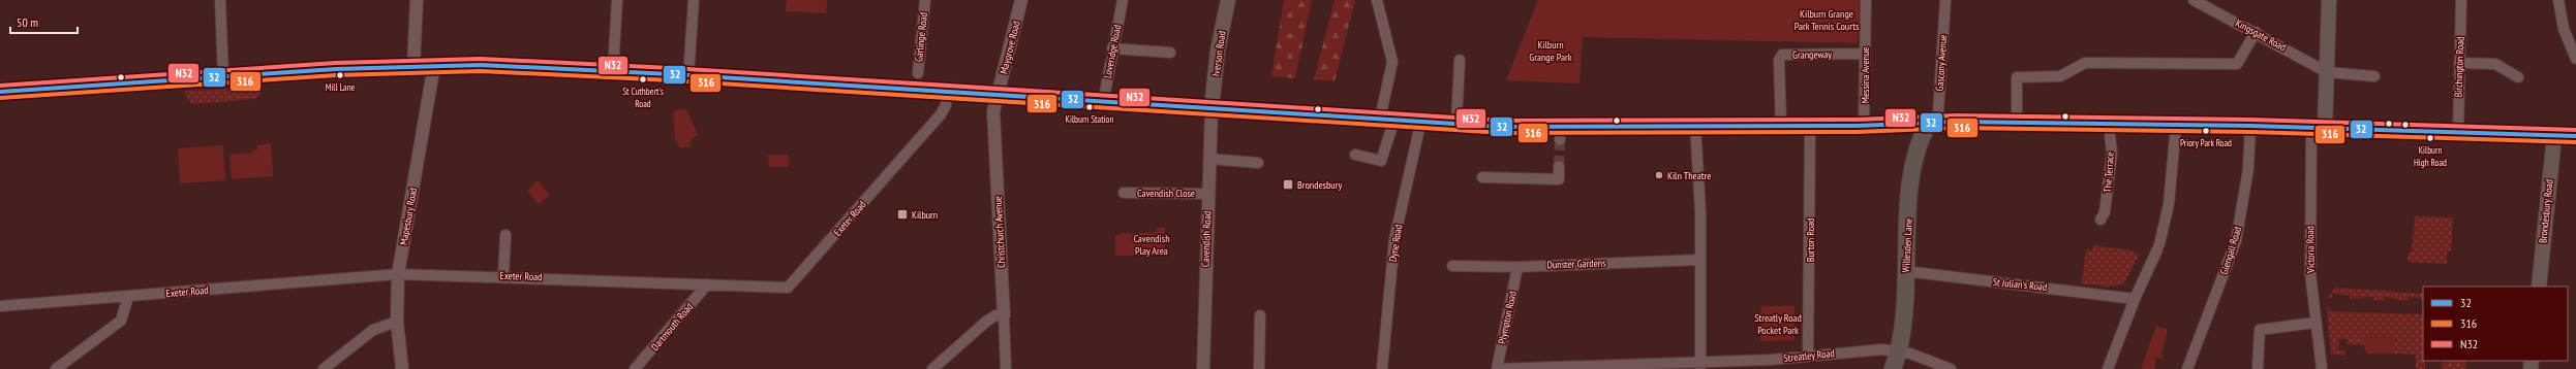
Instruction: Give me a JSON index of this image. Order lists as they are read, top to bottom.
{
  "streets": {
    "main road": ["Iverson Road", "Brondesbury Road", "Willesden Lane"],
    "street": [
      "Kingsgate Road",
      "Garlinge Road",
      "Maygrove Road",
      "Loveridge Road",
      "Grangeway",
      "Gascony Avenue",
      "Birchington Road",
      "Messina Avenue",
      "The Terrace",
      "Cavendish Close",
      "Mapesbury Road",
      "Exeter Road",
      "Christchurch Avenue",
      "Cavendish Road",
      "Burton Road",
      "Dyne Road",
      "Victoria Road",
      "Glengall Road",
      "Dunster Gardens",
      "St Julian's Road",
      "Plympton Road",
      "Dartmouth Road",
      "Streatley Road"
    ]
  },
  "crossings": [
    ["Maygrove Road", "Christchurch Avenue"],
    ["Iverson Road", "Cavendish Road"],
    ["Grangeway", "Messina Avenue"],
    ["Gascony Avenue", "Willesden Lane"],
    ["Cavendish Close", "Cavendish Road"],
    ["Mapesbury Road", "Exeter Road"],
    ["Exeter Road", "Dartmouth Road"],
    ["Burton Road", "Streatley Road"],
    ["Willesden Lane", "St Julian's Road"],
    ["Willesden Lane", "Streatley Road"],
    ["Dunster Gardens", "Plympton Road"],
    ["Plympton Road", "Streatley Road"]
  ],
  "parks": [
    "Kilburn Grange Park Tennis Courts",
    "Kilburn Grange Park",
    "Cavendish Play Area",
    "Streatly Road Pocket Park"
  ],
  "places": {
    "other": [
      "Mill Lane",
      "St Cuthbert's Road",
      "Kilburn Station",
      "Priory Park Road",
      "Kilburn High Road",
      "Kiln Theatre"
    ],
    "transit": ["Brondesbury", "Kilburn"]
  },
  "lines": ["transit line N32", "transit line 32", "transit line 316"],
  "legend": ["32", "316", "N32"],
  "scale_bar": "50 m"
}
